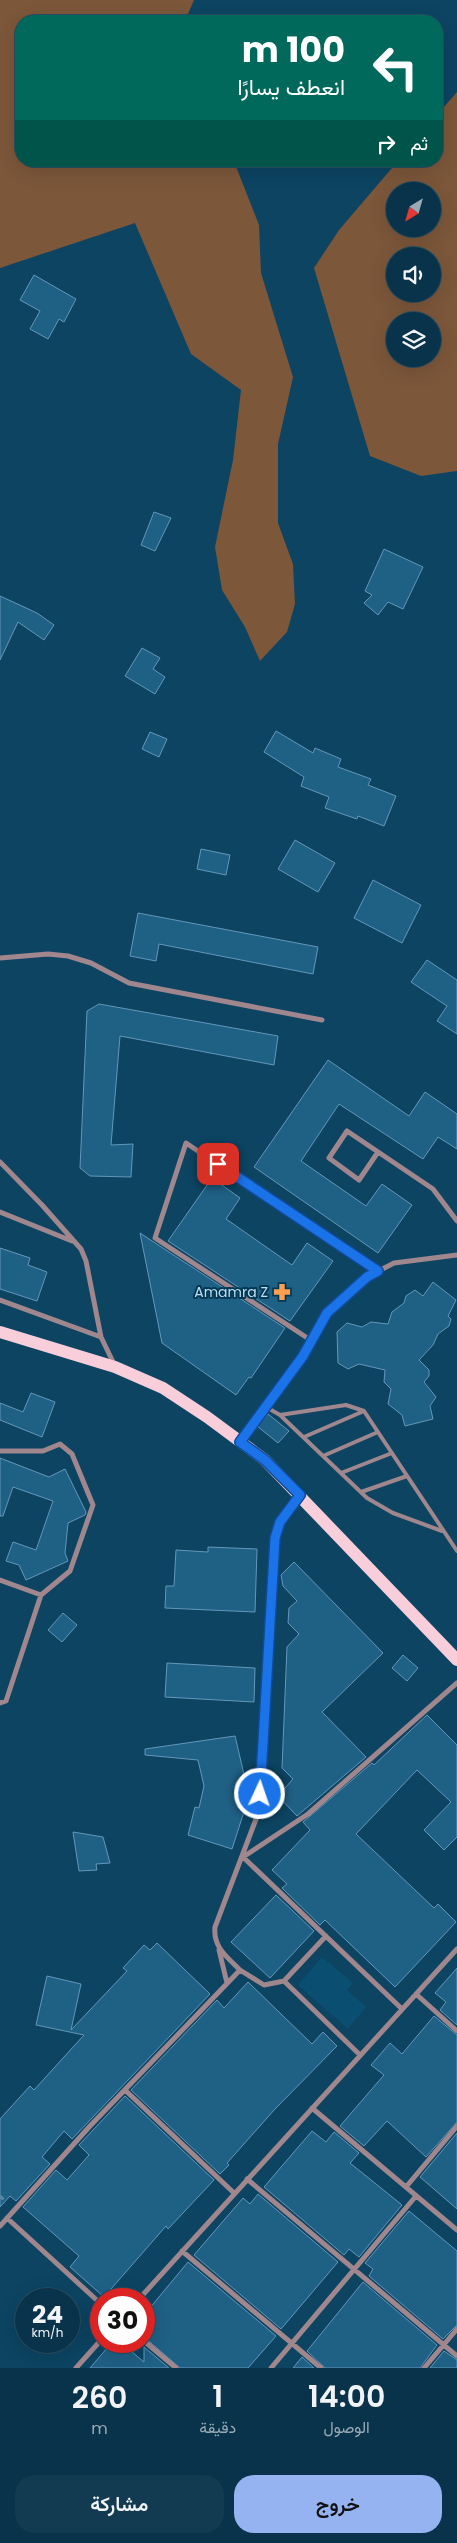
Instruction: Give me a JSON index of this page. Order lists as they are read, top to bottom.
{
  "places": {
    "pharmacy": ["Amamra Z"]
  },
  "north": "bottom left",
  "page": {
    "turn": ["100 m", "انعطف يسارًا"],
    "then": "ثم",
    "speed": "24 km/h",
    "limit": "30",
    "eta": [
      "14:00",
      "الوصول",
      "1",
      "دقيقة",
      "260",
      "m"
    ],
    "buttons": ["خروج", "مشاركة"]
  }
}
